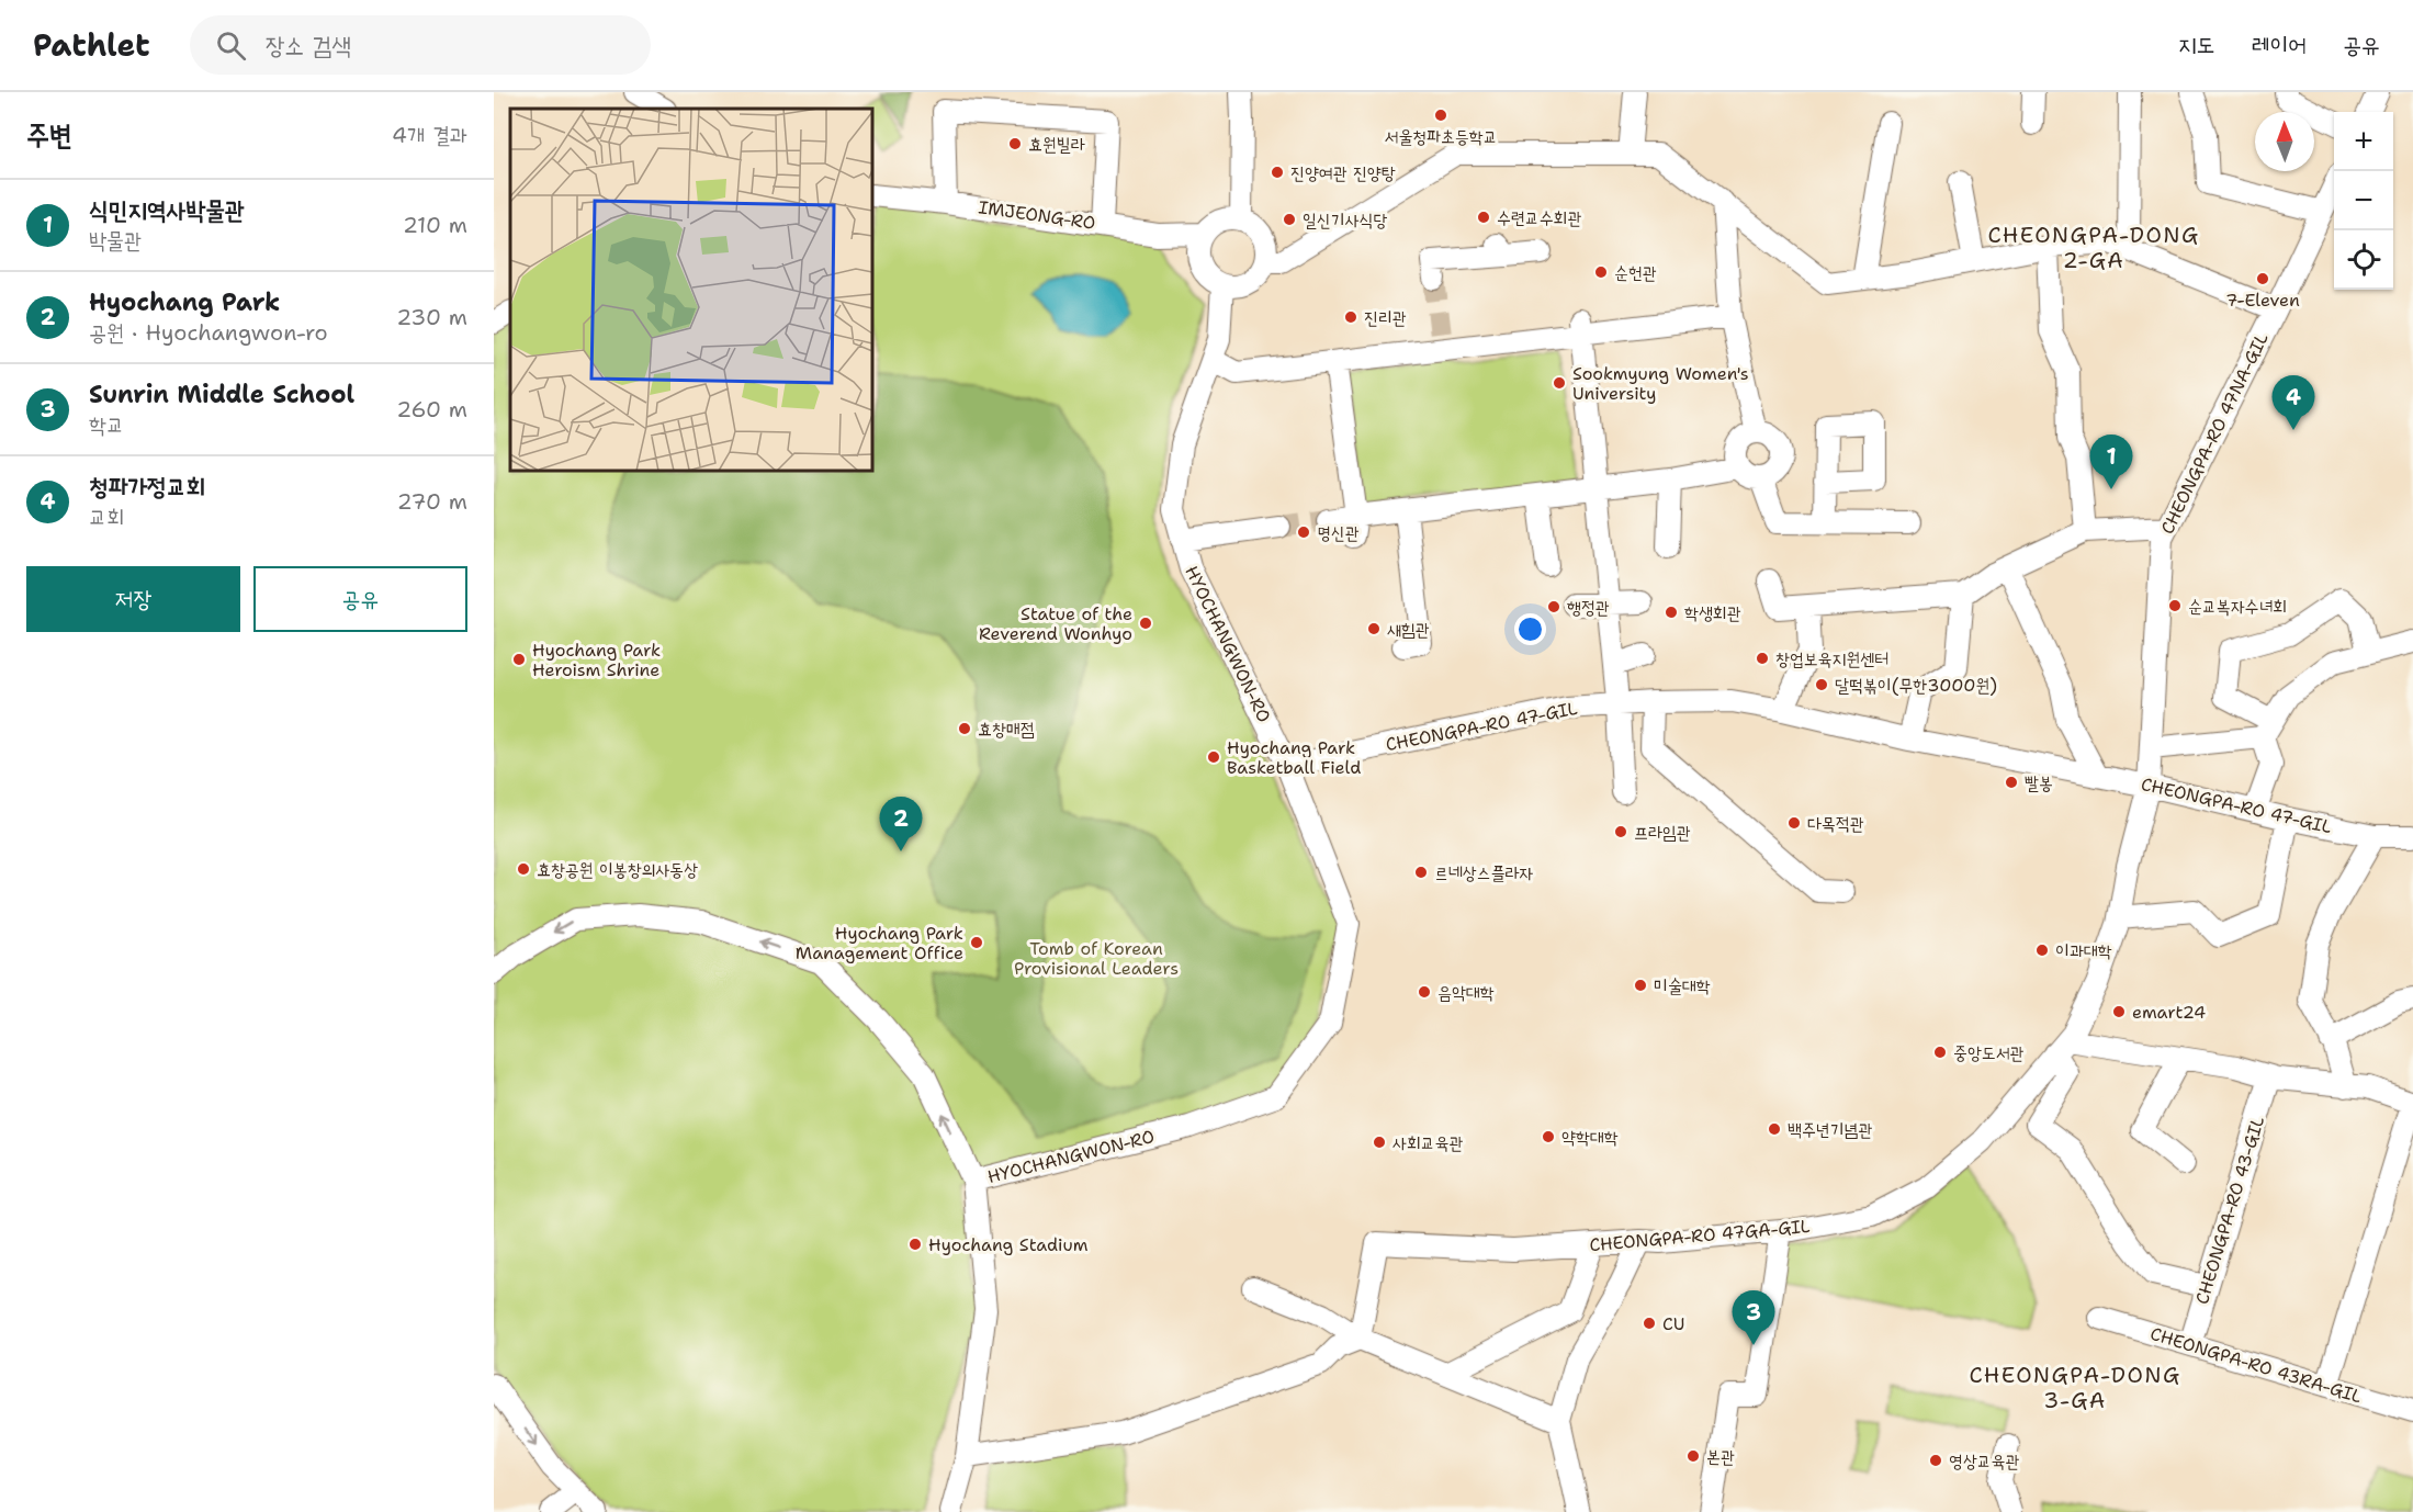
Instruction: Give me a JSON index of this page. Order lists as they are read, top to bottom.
{
  "streets": {
    "street": [
      "IMJEONG-RO",
      "CHEONGPA-RO 47NA-GIL",
      "HYOCHANGWON-RO",
      "CHEONGPA-RO 47-GIL",
      "CHEONGPA-RO 43-GIL",
      "CHEONGPA-RO 47GA-GIL",
      "CHEONGPA-RO 43RA-GIL"
    ]
  },
  "crossings": [
    ["IMJEONG-RO", "HYOCHANGWON-RO"],
    ["CHEONGPA-RO 47NA-GIL", "CHEONGPA-RO 47-GIL"],
    ["CHEONGPA-RO 47NA-GIL", "CHEONGPA-RO 47GA-GIL"],
    ["HYOCHANGWON-RO", "CHEONGPA-RO 47-GIL"],
    ["CHEONGPA-RO 47-GIL", "CHEONGPA-RO 47GA-GIL"],
    ["CHEONGPA-RO 43-GIL", "CHEONGPA-RO 43RA-GIL"]
  ],
  "districts": ["CHEONGPA-DONG 2-GA", "CHEONGPA-DONG 3-GA"],
  "parks": ["Tomb of Korean Provisional Leaders"],
  "places": [
    "서울청파초등학교",
    "효원빌라",
    "진양여관 진양탕",
    "수련교수회관",
    "일신기사식당",
    "순헌관",
    "7-Eleven",
    "진리관",
    "Sookmyung Women's University",
    "명신관",
    "순교복자수녀회",
    "행정관",
    "학생회관",
    "Statue of the Reverend Wonhyo",
    "새힘관",
    "창업보육지원센터",
    "Hyochang Park Heroism Shrine",
    "달떡볶이(무한3000원)",
    "효창매점",
    "Hyochang Park Basketball Field",
    "빨봉",
    "다목적관",
    "프라임관",
    "효창공원 이봉창의사동상",
    "르네상스플라자",
    "Hyochang Park Management Office",
    "이과대학",
    "미술대학",
    "음악대학",
    "emart24",
    "중앙도서관",
    "백주년기념관",
    "약학대학",
    "사회교육관",
    "Hyochang Stadium",
    "CU",
    "본관",
    "영상교육관"
  ],
  "north": "top",
  "page": {
    "header": "Pathlet",
    "search": "장소 검색",
    "nav": ["지도", "레이어", "공유"],
    "heading": ["주변", "4개 결과"],
    "map_buttons": ["+", "−"],
    "list": [
      {
        "mark": "1",
        "name": "식민지역사박물관",
        "note": "박물관",
        "value": "210 m"
      },
      {
        "mark": "2",
        "name": "Hyochang Park",
        "note": "공원 · Hyochangwon-ro",
        "value": "230 m"
      },
      {
        "mark": "3",
        "name": "Sunrin Middle School",
        "note": "학교",
        "value": "260 m"
      },
      {
        "mark": "4",
        "name": "청파가정교회",
        "note": "교회",
        "value": "270 m"
      }
    ],
    "pins": [
      "4",
      "1",
      "2",
      "3"
    ],
    "buttons": ["저장", "공유"]
  }
}
